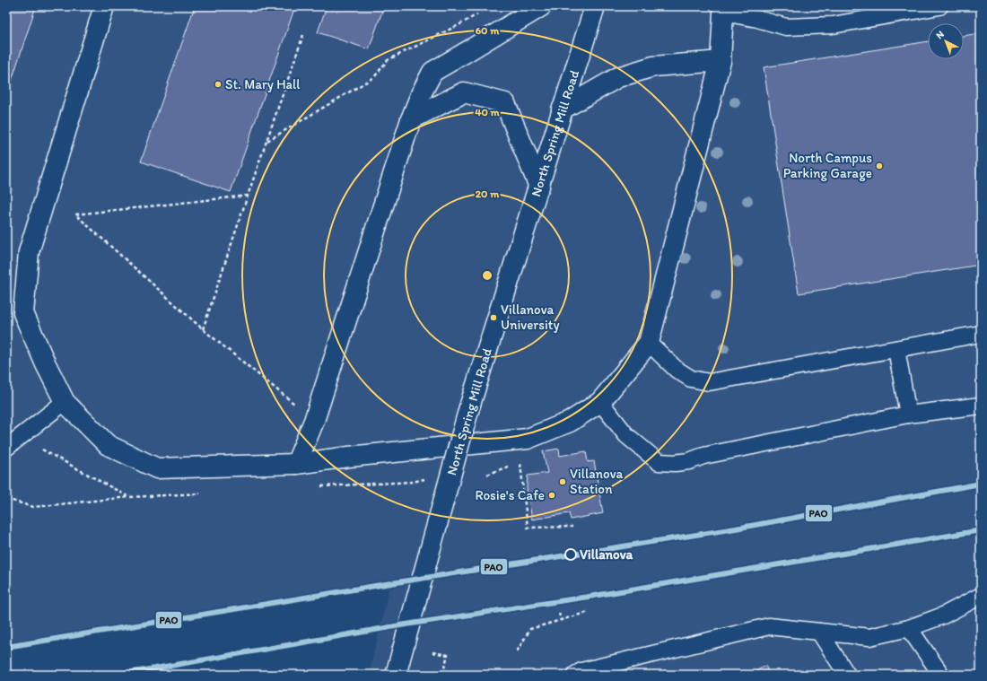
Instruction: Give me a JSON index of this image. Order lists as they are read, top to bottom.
{
  "streets": {
    "street": ["North Spring Mill Road"]
  },
  "places": [
    "St. Mary Hall",
    "North Campus Parking Garage",
    "Villanova University",
    "Villanova Station",
    "Rosie's Cafe",
    "Villanova"
  ],
  "lines": ["transit line PAO"],
  "north": "top left",
  "rings": ["60 m", "40 m", "20 m"]
}
